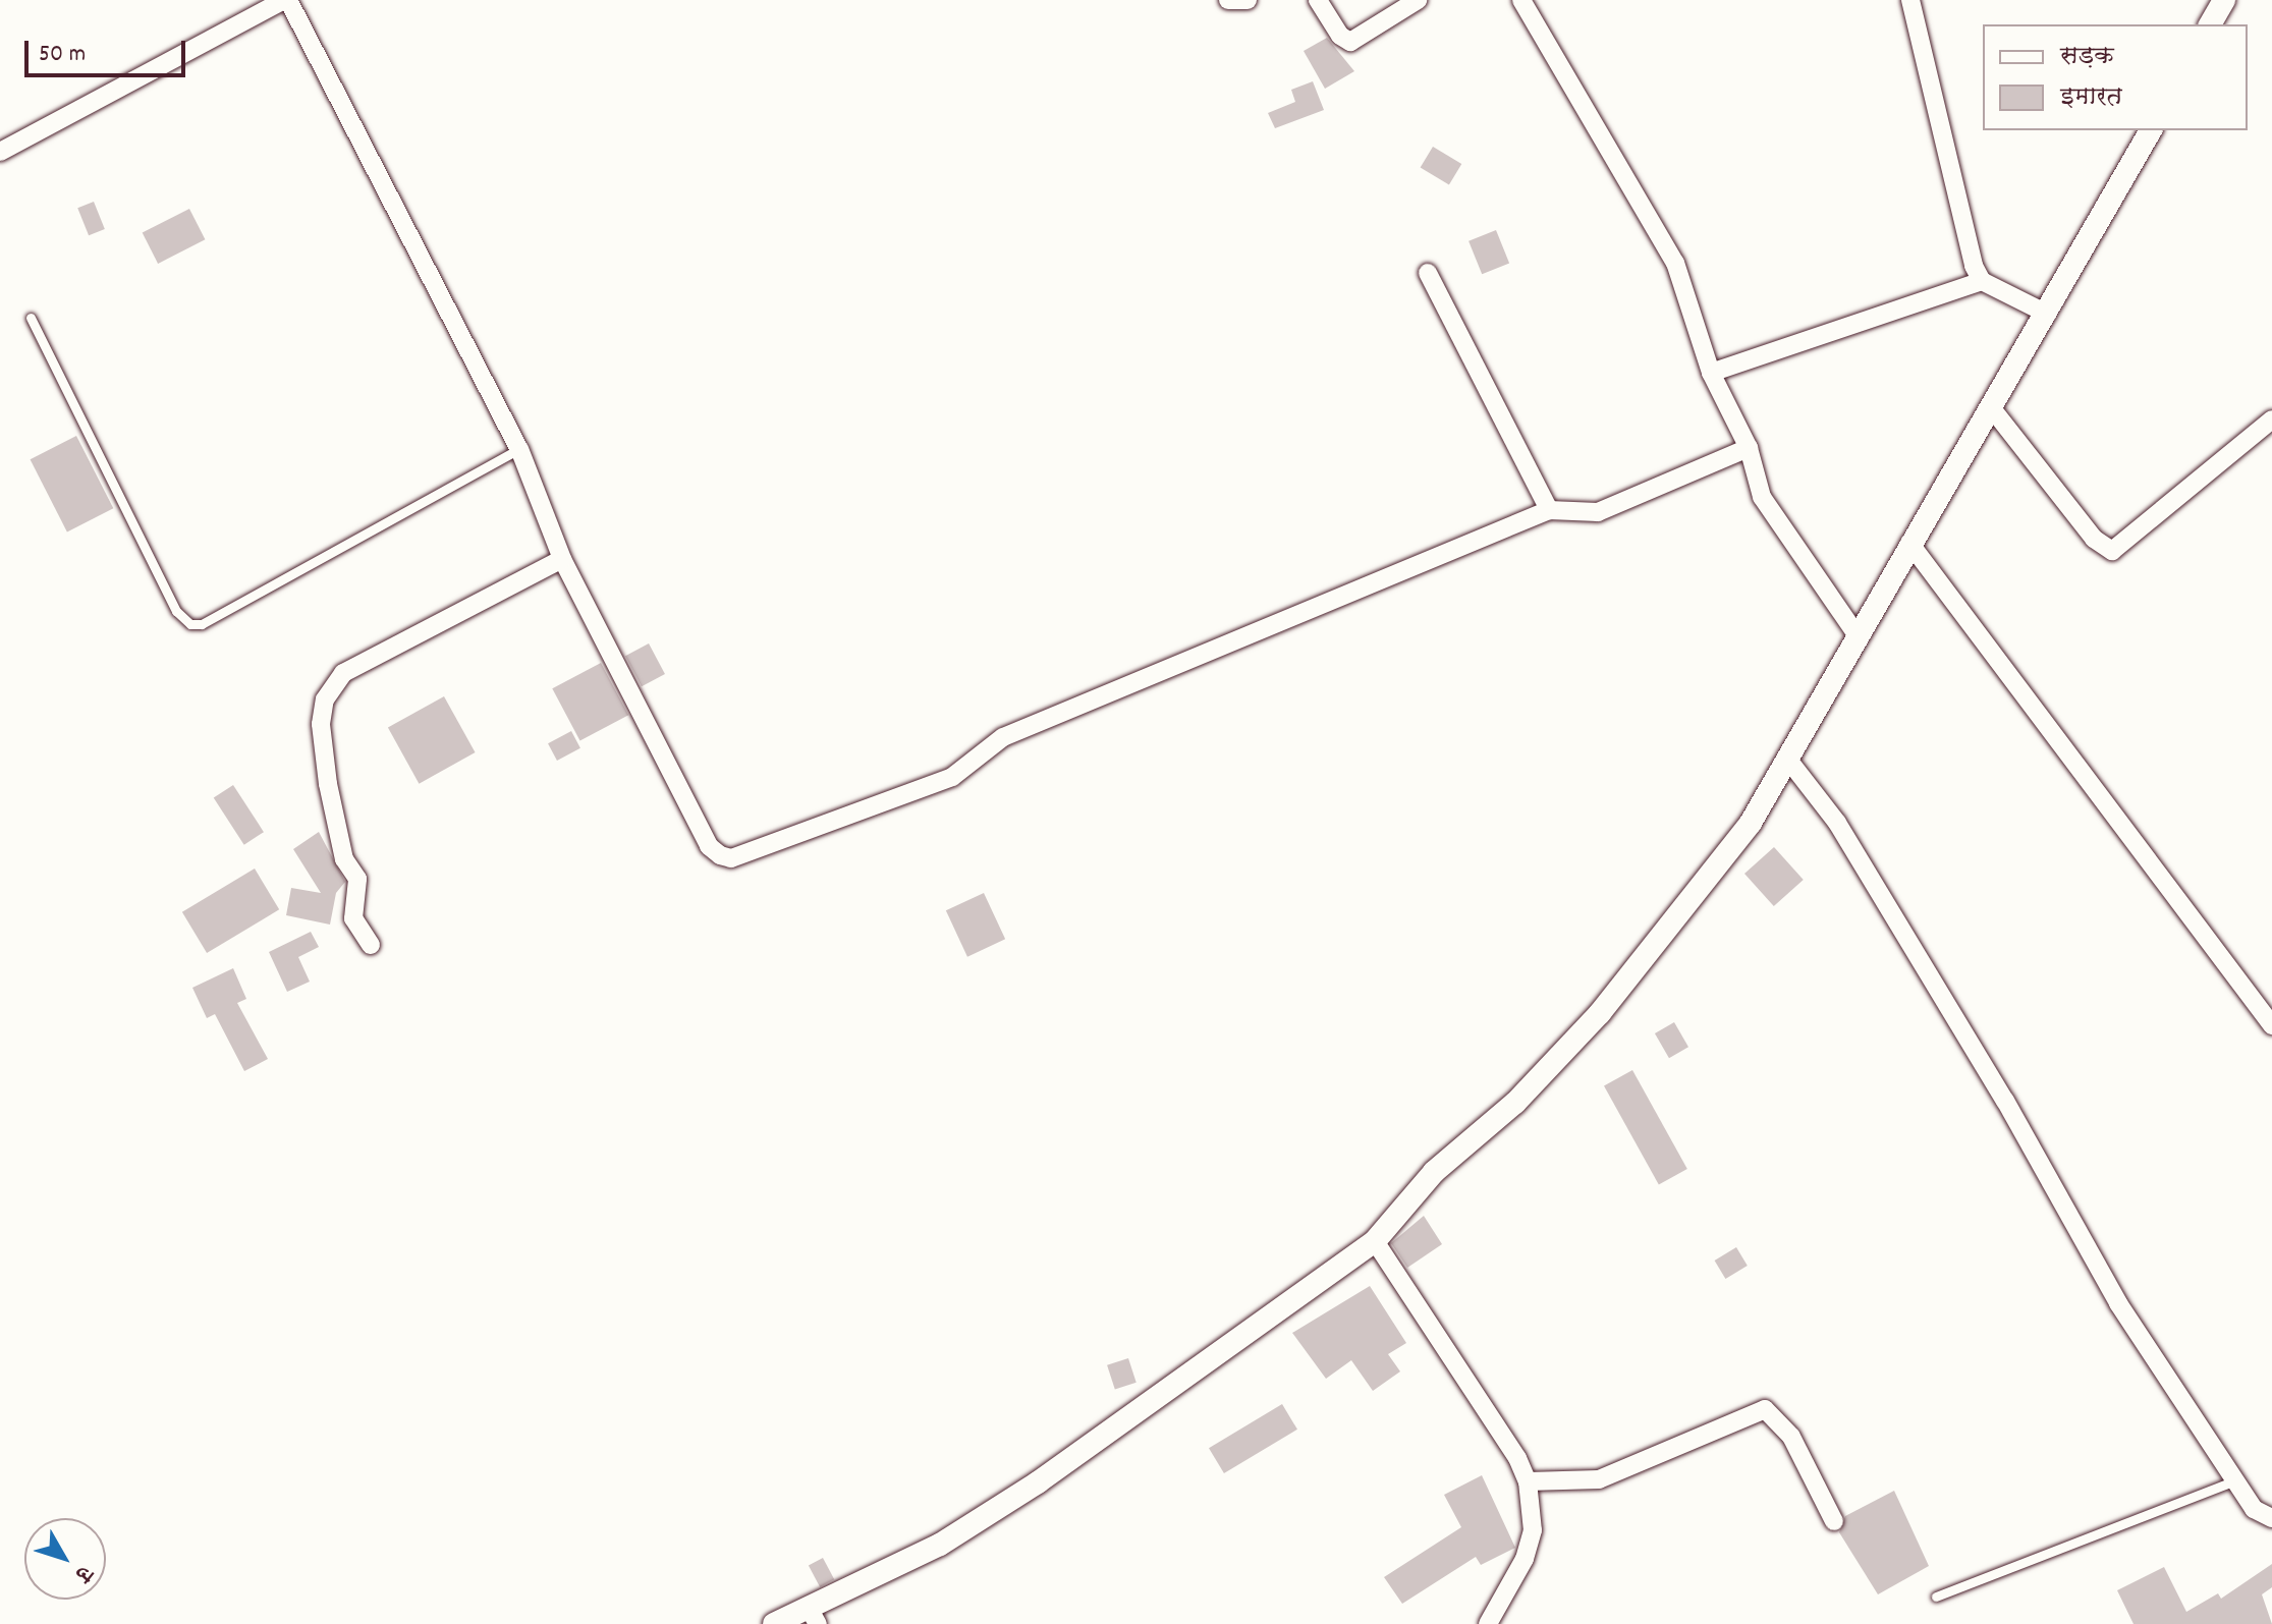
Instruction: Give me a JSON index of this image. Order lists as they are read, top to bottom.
{
  "legend": ["सड़क", "इमारत"],
  "scale_bar": "50 m",
  "north": "bottom right"
}
